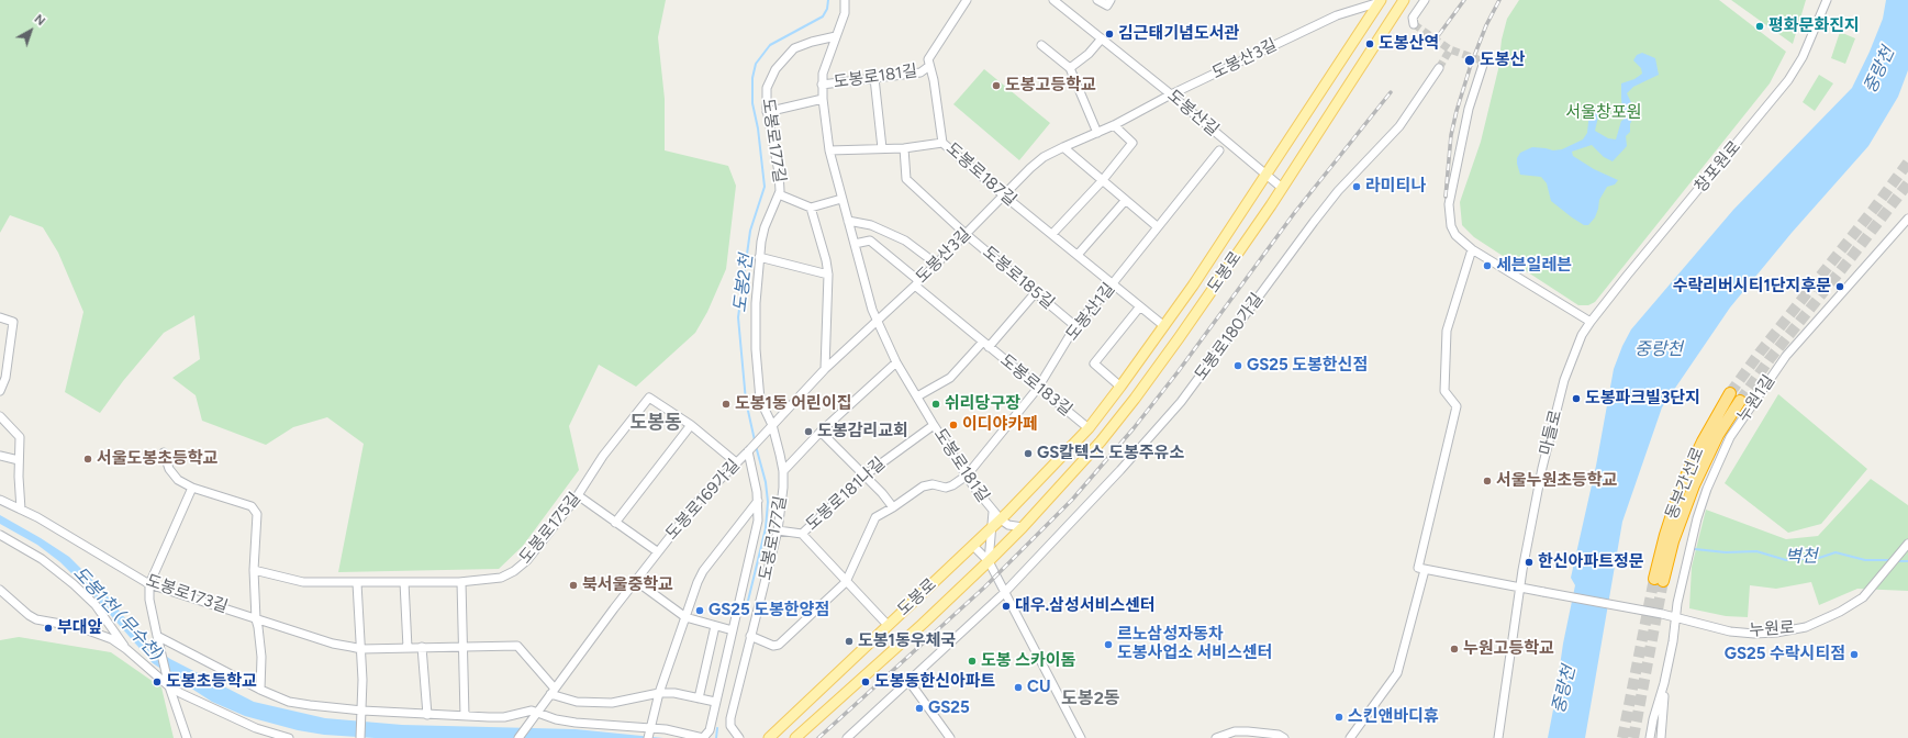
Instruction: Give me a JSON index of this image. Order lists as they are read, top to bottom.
{
  "streets": {
    "highway": ["동부간선로"],
    "main road": ["도봉로"],
    "street": [
      "도봉산3길",
      "도봉로181길",
      "도봉산길",
      "도봉로177길",
      "창포원로",
      "도봉로187길",
      "도봉로185길",
      "도봉산1길",
      "도봉로180가길",
      "도봉로183길",
      "누원1길",
      "마들로",
      "도봉로181나길",
      "도봉로169가길",
      "도봉로175길",
      "도봉로173길",
      "누원로"
    ]
  },
  "crossings": [
    ["도봉산3길", "도봉로181길"],
    ["도봉산3길", "도봉산길"],
    ["도봉산3길", "도봉로177길"],
    ["도봉산3길", "도봉로187길"],
    ["도봉산3길", "도봉로"],
    ["도봉산3길", "도봉로185길"],
    ["도봉산3길", "도봉로183길"],
    ["도봉산3길", "도봉로169가길"],
    ["도봉로181길", "도봉로177길"],
    ["도봉로181길", "도봉로187길"],
    ["도봉로181길", "도봉산1길"],
    ["도봉로181길", "도봉로181나길"],
    ["도봉산길", "도봉로"],
    ["도봉로177길", "도봉로169가길"],
    ["창포원로", "마들로"],
    ["도봉로187길", "도봉로"],
    ["도봉로187길", "도봉산1길"],
    ["도봉로", "도봉로183길"],
    ["도봉로185길", "도봉산1길"],
    ["도봉산1길", "도봉로183길"],
    ["누원1길", "누원로"],
    ["마들로", "누원로"],
    ["도봉로169가길", "도봉로175길"],
    ["도봉로169가길", "도봉로173길"]
  ],
  "districts": ["도봉동", "도봉2동"],
  "water": [
    "중랑천",
    "도봉2천",
    "벽천",
    "도봉1천 (무수천)"
  ],
  "parks": ["서울창포원"],
  "places": [
    "평화문화진지",
    "김근태기념도서관",
    "도봉산역",
    "도봉산",
    "도봉고등학교",
    "라미티나",
    "세븐일레븐",
    "수락리버시티1단지후문",
    "GS25 도봉한신점",
    "도봉파크빌3단지",
    "도봉1동 어린이집",
    "쉬리당구장",
    "이디야카페",
    "도봉감리교회",
    "GS칼텍스 도봉주유소",
    "서울도봉초등학교",
    "서울누원초등학교",
    "한신아파트정문",
    "북서울중학교",
    "대우.삼성서비스센터",
    "GS25 도봉한양점",
    "부대앞",
    "도봉1동우체국",
    "르노삼성자동차 도봉사업소 서비스센터",
    "누원고등학교",
    "GS25 수락시티점",
    "도봉 스카이돔",
    "도봉초등학교",
    "도봉동한신아파트",
    "CU",
    "GS25",
    "스킨앤바디휴"
  ],
  "north": "top right"
}
